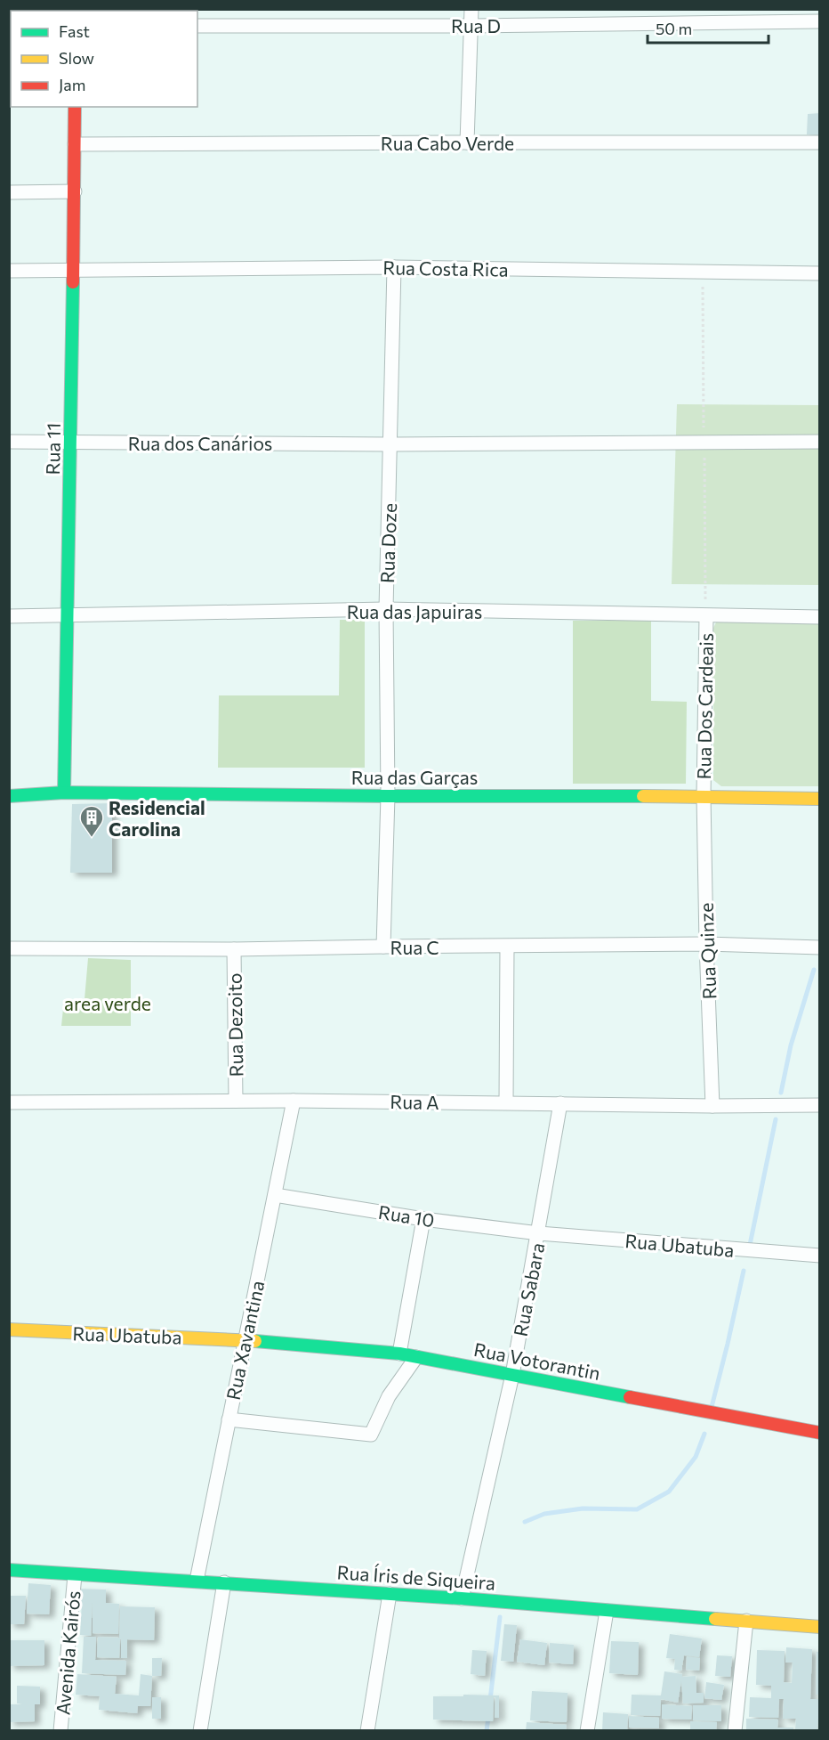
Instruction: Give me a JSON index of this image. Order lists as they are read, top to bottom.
{
  "streets": {
    "street": [
      "Rua D",
      "Rua Cabo Verde",
      "Rua Costa Rica",
      "Rua dos Canários",
      "Rua 11",
      "Rua Doze",
      "Rua das Japuiras",
      "Rua Dos Cardeais",
      "Rua das Garças",
      "Rua C",
      "Rua Quinze",
      "Rua Dezoito",
      "Rua A",
      "Rua 10",
      "Rua Ubatuba",
      "Rua Sabara",
      "Rua Xavantina",
      "Rua Votorantin",
      "Rua Íris de Siqueira",
      "Avenida Kairós"
    ]
  },
  "crossings": [
    ["Rua Cabo Verde", "Rua 11"],
    ["Rua Costa Rica", "Rua 11"],
    ["Rua Costa Rica", "Rua Doze"],
    ["Rua dos Canários", "Rua 11"],
    ["Rua dos Canários", "Rua Doze"],
    ["Rua 11", "Rua das Japuiras"],
    ["Rua 11", "Rua das Garças"],
    ["Rua Doze", "Rua das Japuiras"],
    ["Rua Doze", "Rua das Garças"],
    ["Rua Doze", "Rua C"],
    ["Rua das Japuiras", "Rua Dos Cardeais"],
    ["Rua Dos Cardeais", "Rua das Garças"],
    ["Rua Dos Cardeais", "Rua Quinze"],
    ["Rua das Garças", "Rua Quinze"],
    ["Rua C", "Rua Quinze"],
    ["Rua C", "Rua Dezoito"],
    ["Rua Quinze", "Rua A"],
    ["Rua Dezoito", "Rua A"],
    ["Rua A", "Rua Sabara"],
    ["Rua A", "Rua Xavantina"],
    ["Rua 10", "Rua Ubatuba"],
    ["Rua 10", "Rua Sabara"],
    ["Rua 10", "Rua Xavantina"],
    ["Rua Ubatuba", "Rua Sabara"],
    ["Rua Ubatuba", "Rua Xavantina"],
    ["Rua Ubatuba", "Rua Votorantin"],
    ["Rua Sabara", "Rua Votorantin"],
    ["Rua Sabara", "Rua Íris de Siqueira"],
    ["Rua Xavantina", "Rua Votorantin"],
    ["Rua Xavantina", "Rua Íris de Siqueira"],
    ["Rua Íris de Siqueira", "Avenida Kairós"]
  ],
  "parks": ["area verde"],
  "places": {
    "building": ["Residencial Carolina"]
  },
  "legend": ["Fast", "Slow", "Jam"],
  "scale_bar": "50 m"
}
